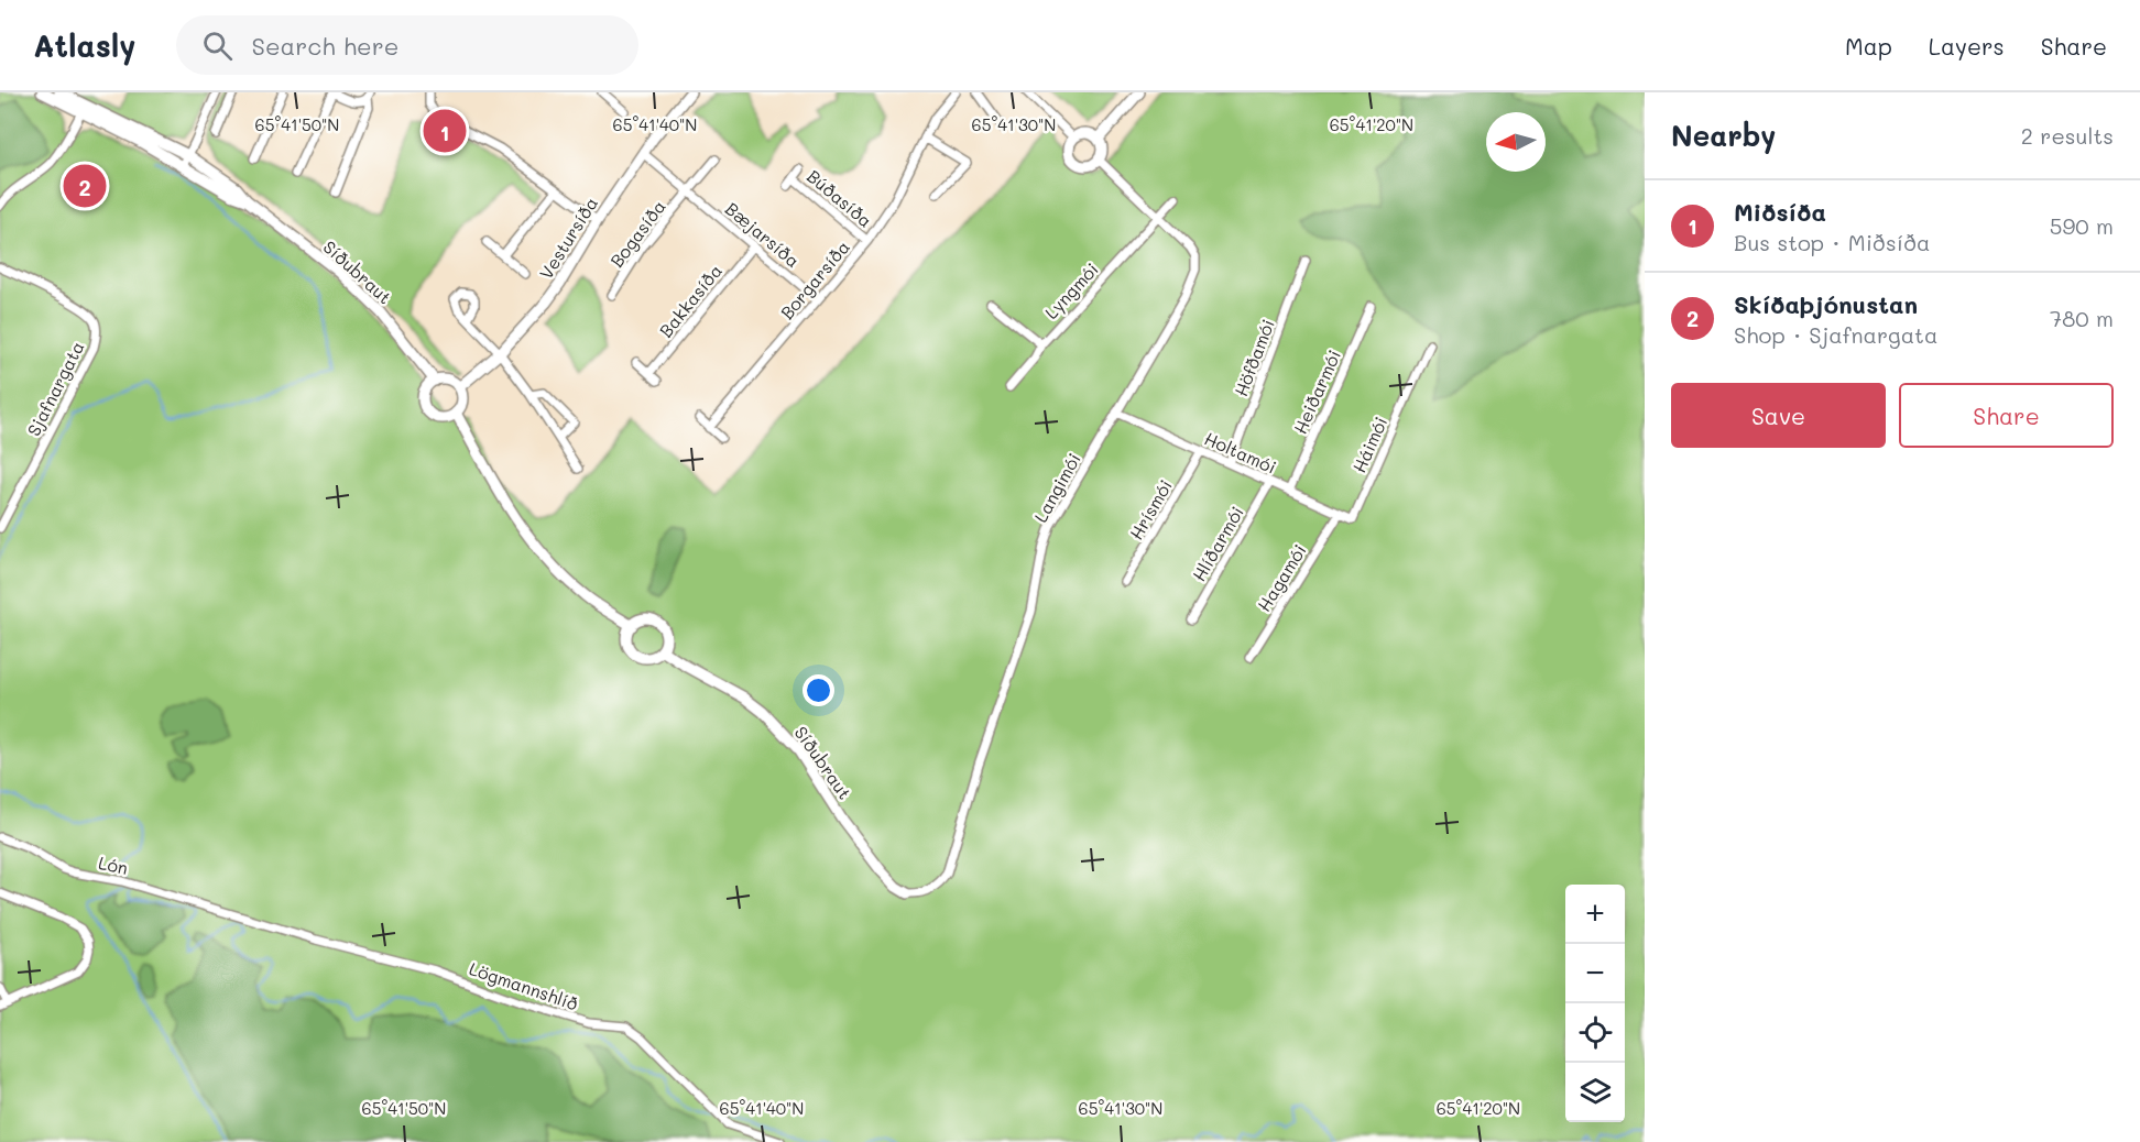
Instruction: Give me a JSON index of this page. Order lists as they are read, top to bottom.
{
  "streets": {
    "street": [
      "Búðasíða",
      "Bogasíða",
      "Bæjarsíða",
      "Vestursíða",
      "Síðubraut",
      "Borgarsíða",
      "Lyngmói",
      "Bakkasíða",
      "Höfðamói",
      "Sjafnargata",
      "Heiðarmói",
      "Háimói",
      "Holtamói",
      "Langimói",
      "Hrísmói",
      "Hlíðarmói",
      "Hagamói",
      "Lón",
      "Lögmannshlíð"
    ]
  },
  "crossings": [
    ["Búðasíða", "Borgarsíða"],
    ["Bogasíða", "Bæjarsíða"],
    ["Bæjarsíða", "Vestursíða"],
    ["Bæjarsíða", "Borgarsíða"],
    ["Bæjarsíða", "Bakkasíða"],
    ["Vestursíða", "Síðubraut"],
    ["Síðubraut", "Langimói"],
    ["Lyngmói", "Langimói"],
    ["Höfðamói", "Holtamói"],
    ["Heiðarmói", "Holtamói"],
    ["Háimói", "Holtamói"],
    ["Holtamói", "Langimói"],
    ["Holtamói", "Hrísmói"],
    ["Holtamói", "Hlíðarmói"],
    ["Holtamói", "Hagamói"],
    ["Lón", "Lögmannshlíð"]
  ],
  "north": "left",
  "page": {
    "header": "Atlasly",
    "search": "Search here",
    "nav": ["Map", "Layers", "Share"],
    "heading": ["Nearby", "2 results"],
    "pins": ["1", "2"],
    "list": [
      {
        "mark": "1",
        "name": "Miðsíða",
        "note": "Bus stop · Miðsíða",
        "value": "590 m"
      },
      {
        "mark": "2",
        "name": "Skíðaþjónustan",
        "note": "Shop · Sjafnargata",
        "value": "780 m"
      }
    ],
    "buttons": ["Save", "Share"],
    "map_buttons": ["+", "−"]
  },
  "coordinates": [
    "65°41'50\"N",
    "65°41'40\"N",
    "65°41'30\"N",
    "65°41'20\"N"
  ]
}
